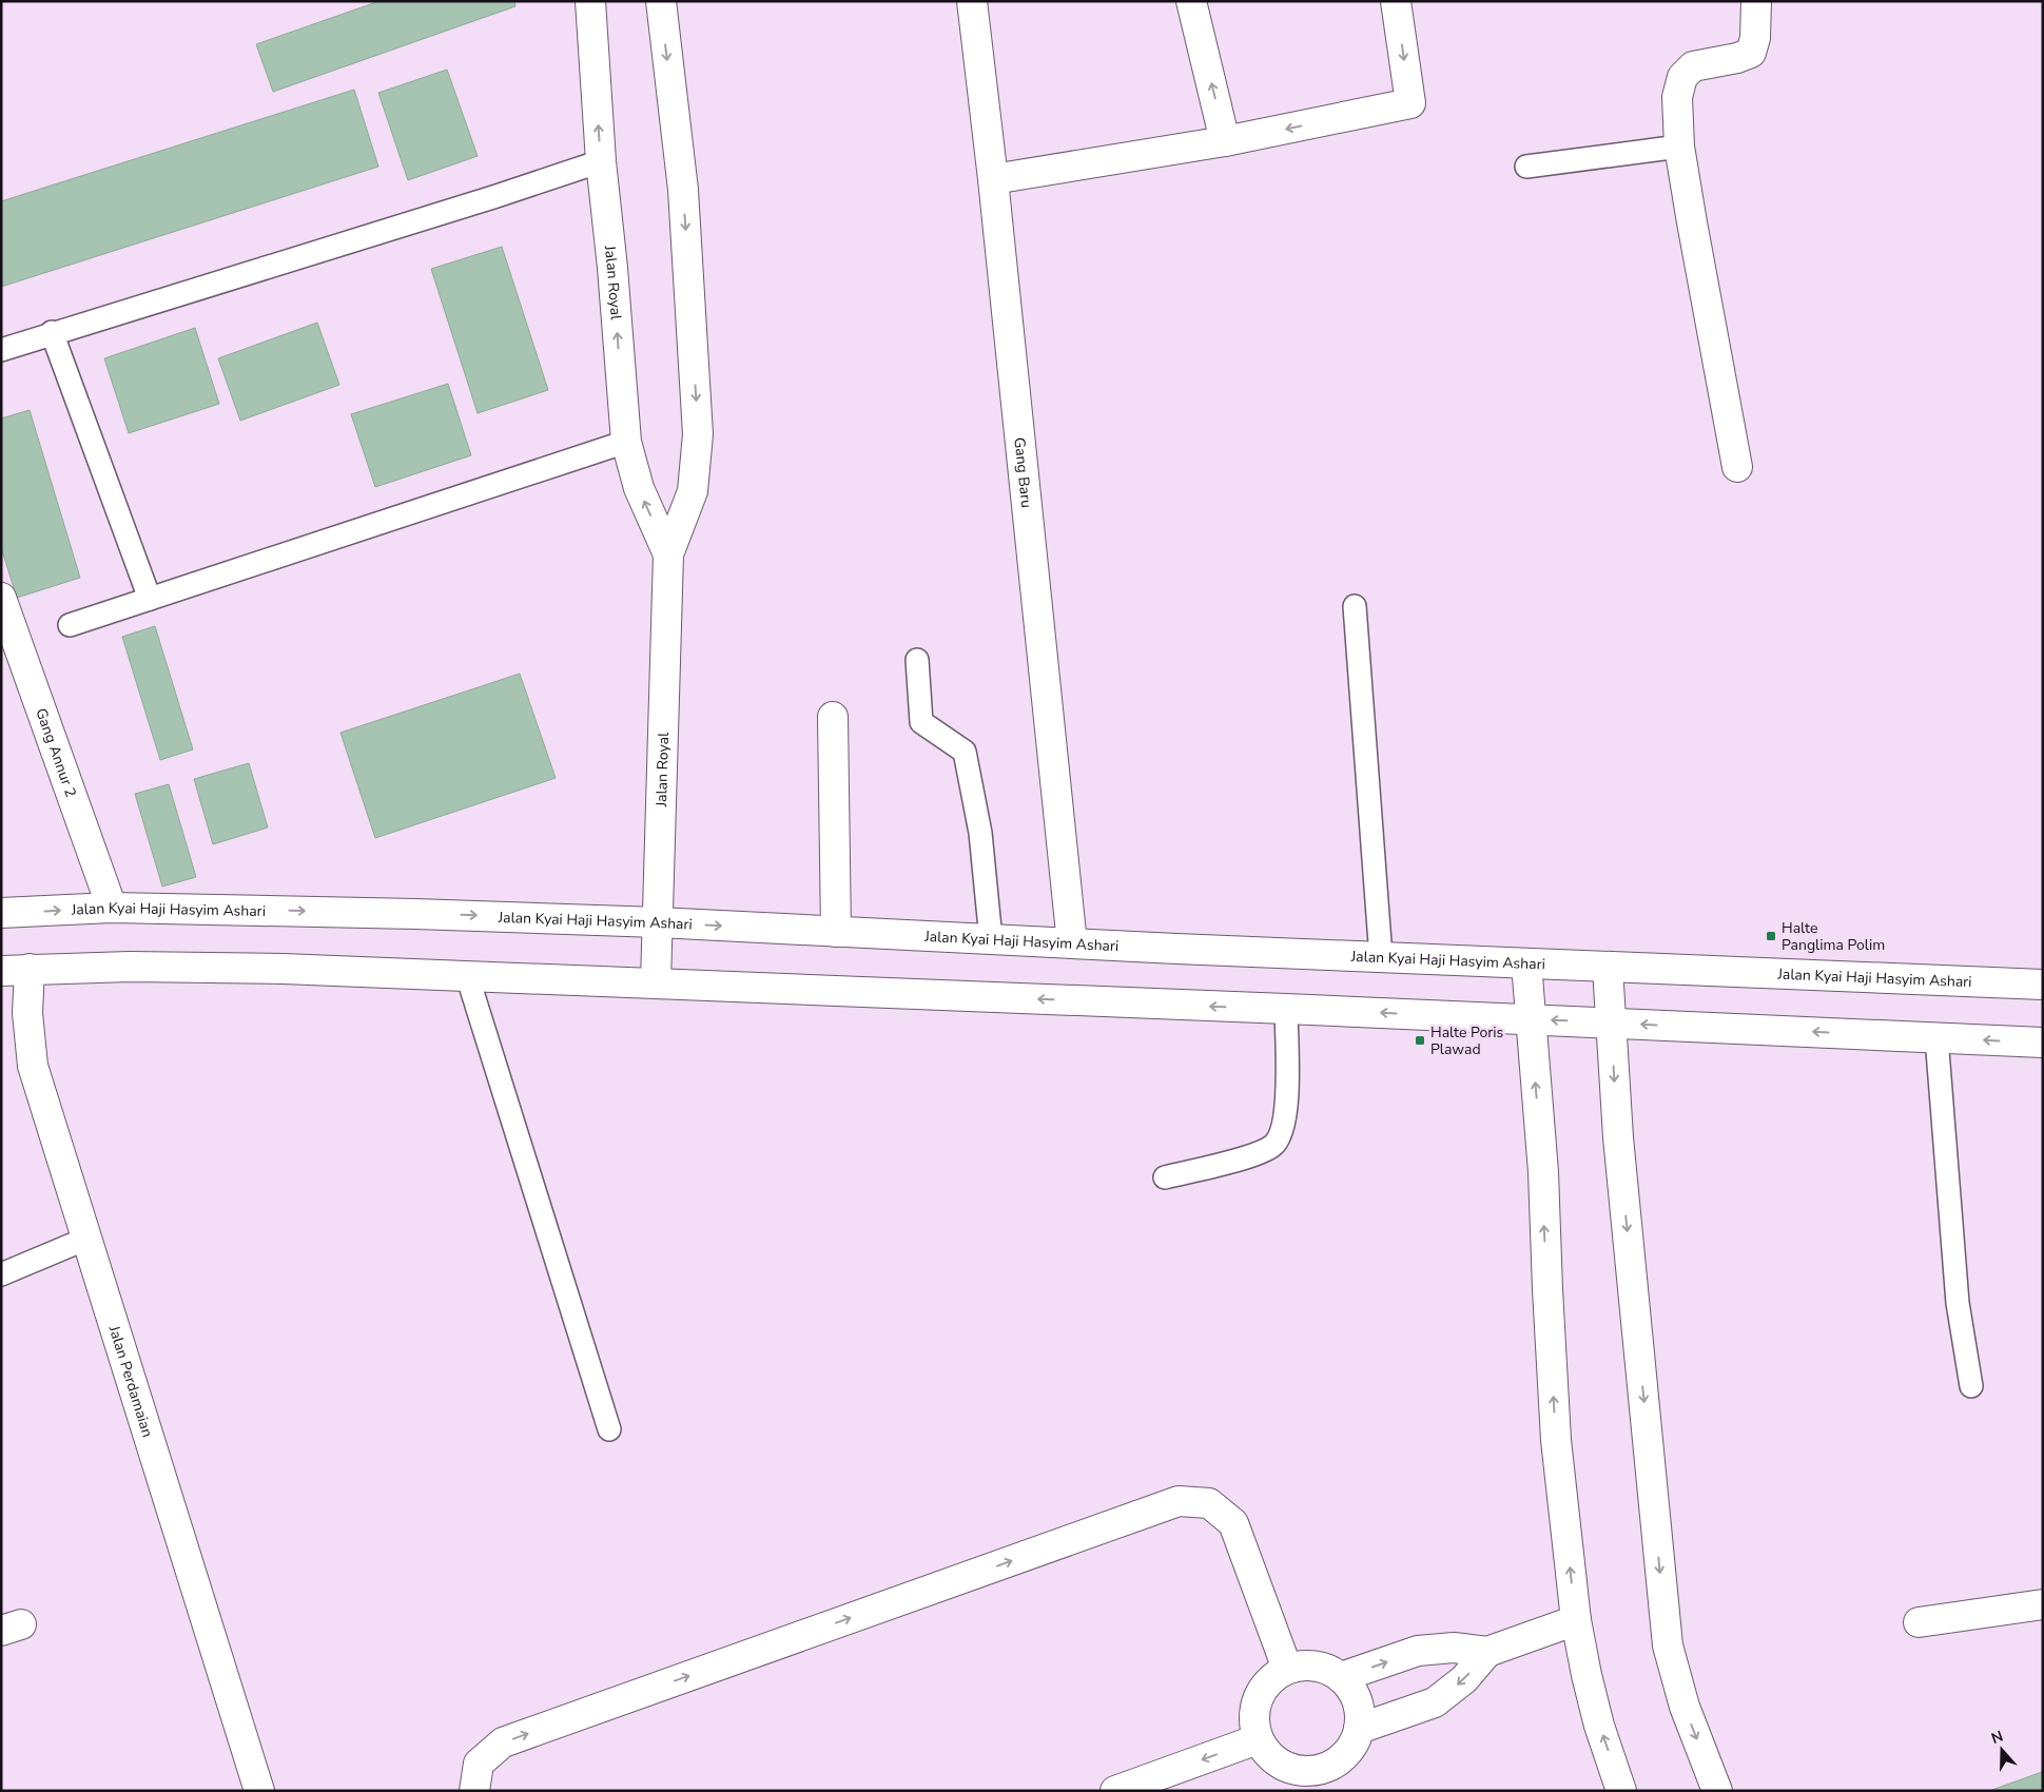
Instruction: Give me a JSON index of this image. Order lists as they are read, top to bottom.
{
  "streets": {
    "street": [
      "Jalan Royal",
      "Gang Baru",
      "Gang Annur 2",
      "Jalan Kyai Haji Hasyim Ashari",
      "Jalan Perdamaian"
    ]
  },
  "crossings": [
    ["Jalan Royal", "Jalan Kyai Haji Hasyim Ashari"],
    ["Gang Baru", "Jalan Kyai Haji Hasyim Ashari"],
    ["Gang Annur 2", "Jalan Kyai Haji Hasyim Ashari"]
  ],
  "places": {
    "transit": ["Halte Panglima Polim", "Halte Poris Plawad"]
  },
  "north": "top"
}
